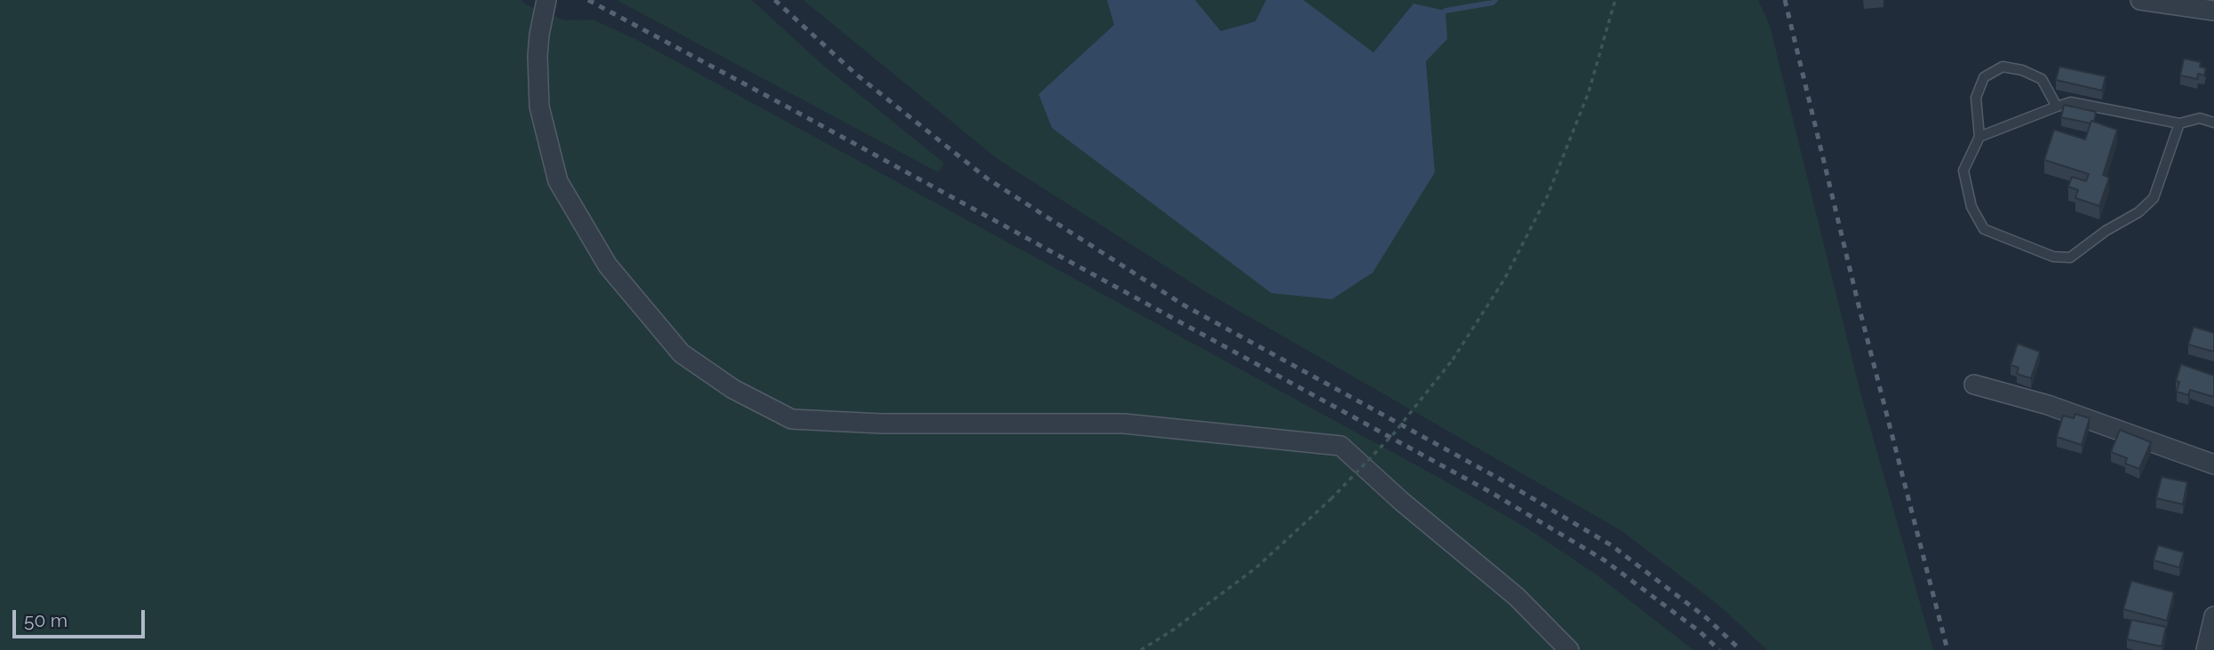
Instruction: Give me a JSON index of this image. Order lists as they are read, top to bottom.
{
  "scale_bar": "50 m"
}
